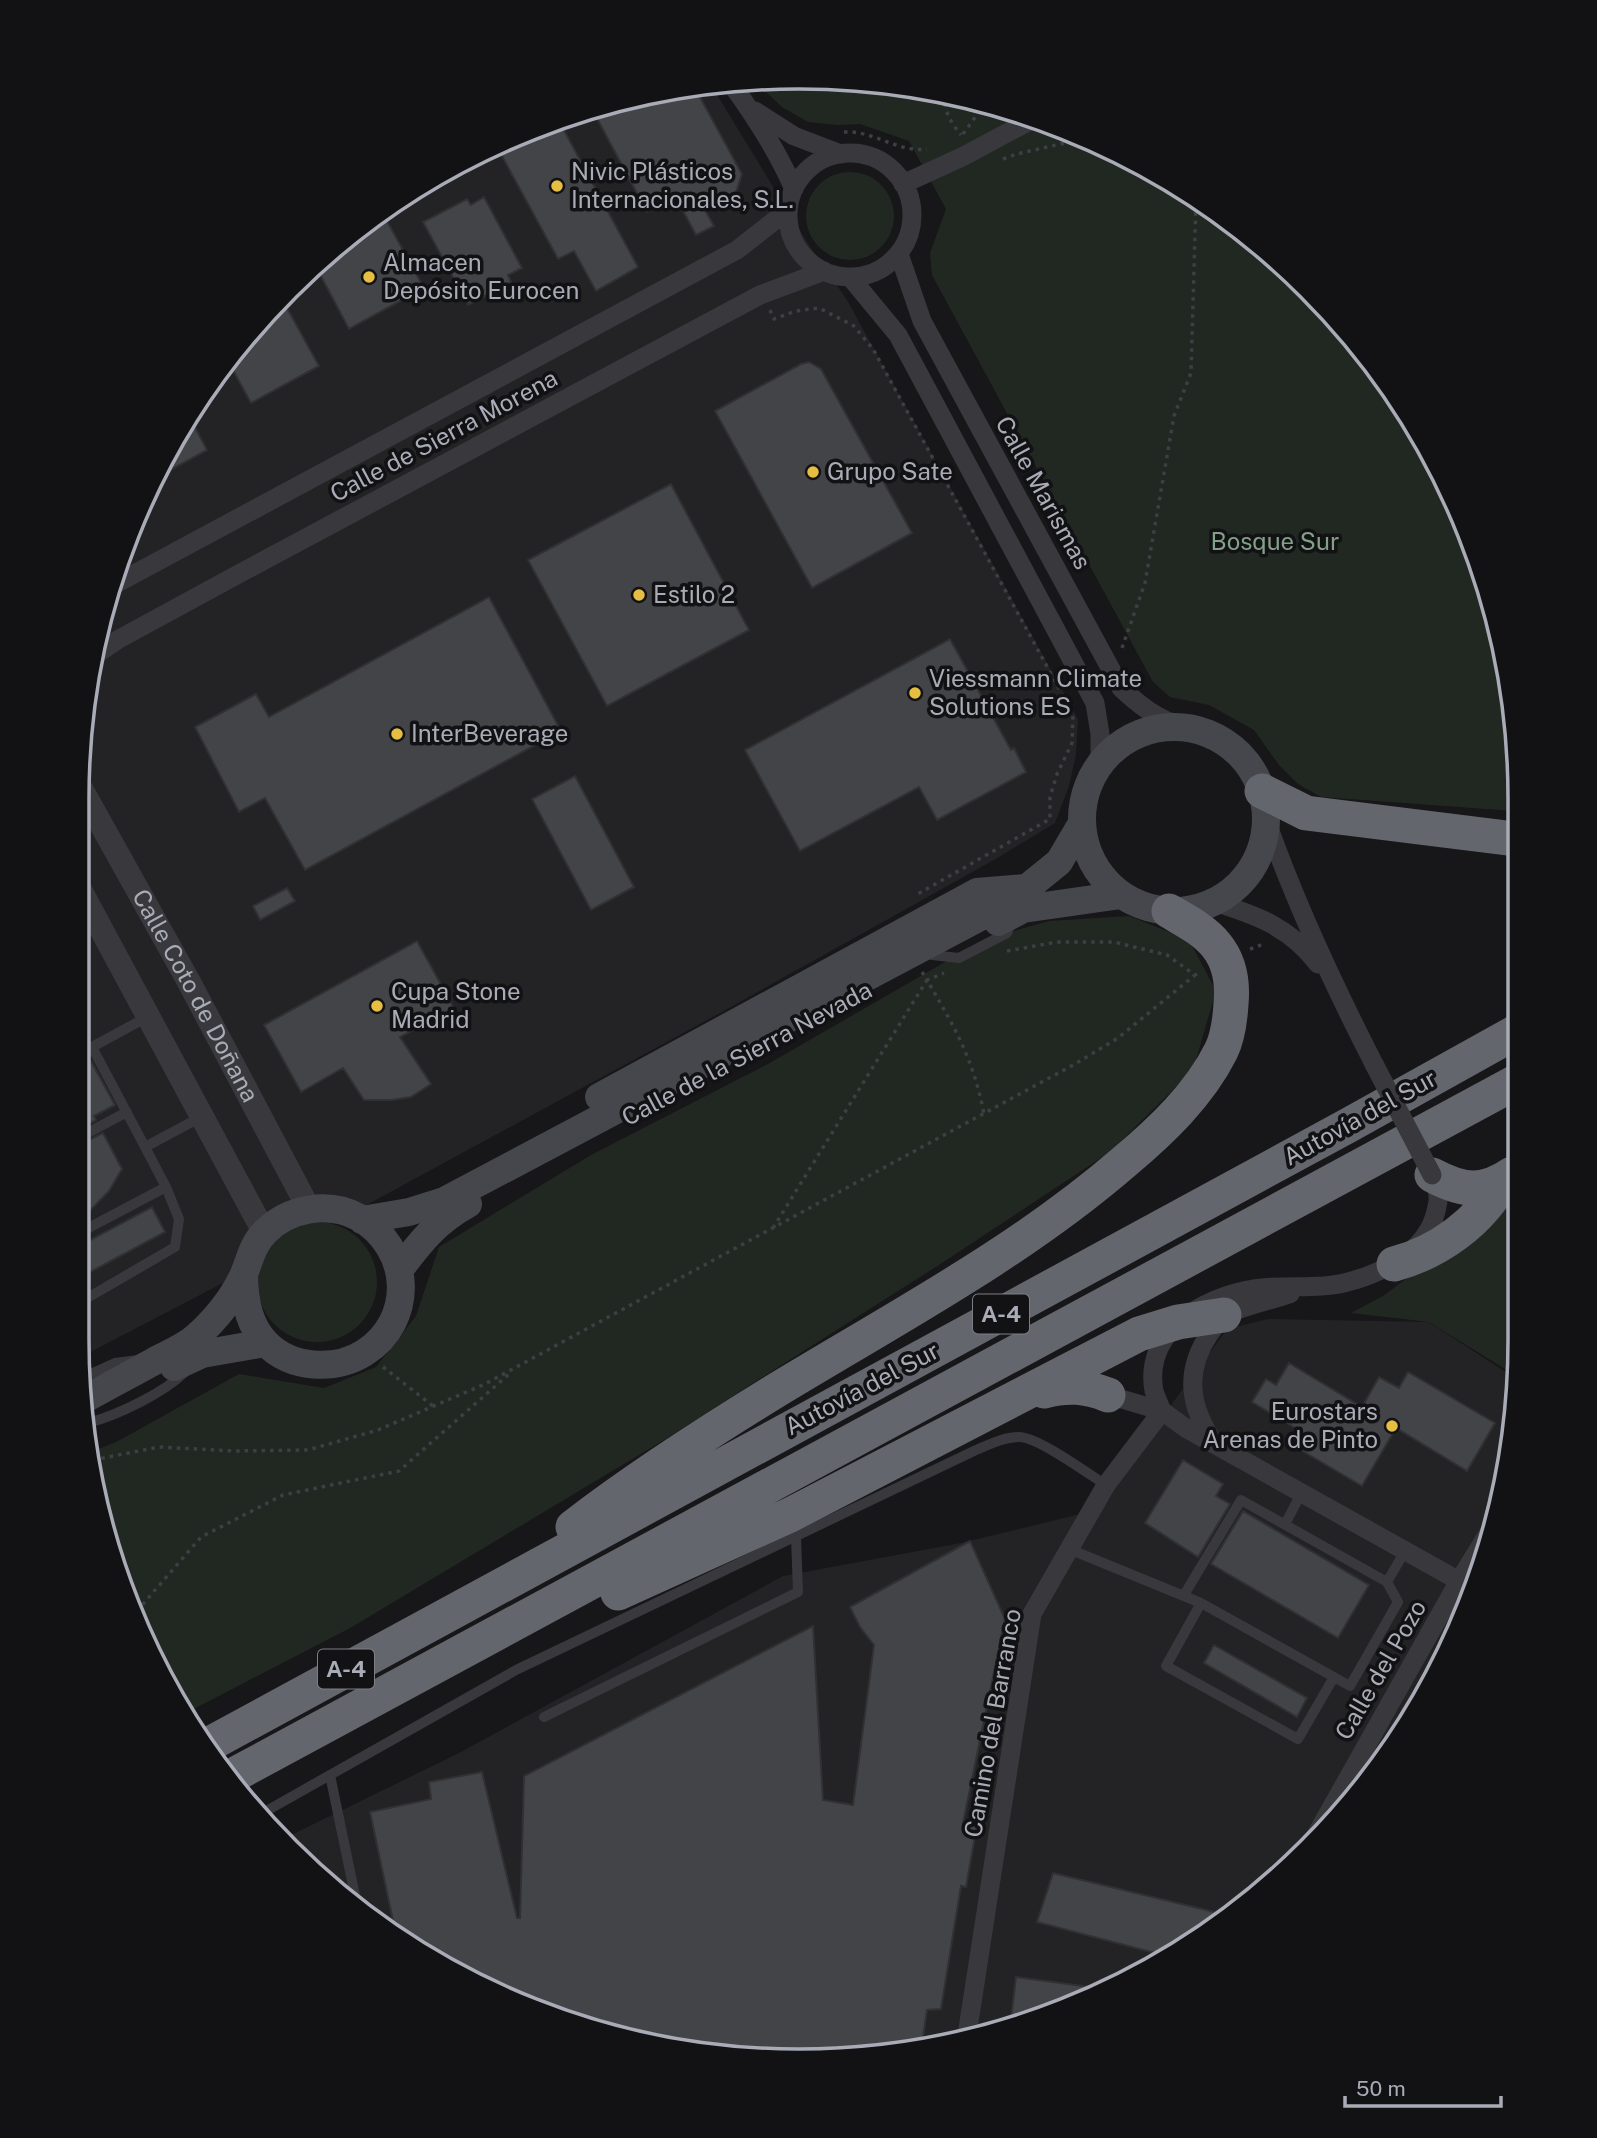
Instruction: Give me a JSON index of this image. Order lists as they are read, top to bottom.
{
  "streets": {
    "highway": ["Autovía del Sur", "A-4"],
    "main road": ["Calle de la Sierra Nevada"],
    "street": [
      "Calle de Sierra Morena",
      "Calle Marismas",
      "Calle Coto de Doñana",
      "Calle del Pozo",
      "Camino del Barranco"
    ]
  },
  "crossings": [
    ["Calle de Sierra Morena", "Calle Marismas"],
    ["Calle Marismas", "Calle de la Sierra Nevada"],
    ["Calle Coto de Doñana", "Calle de la Sierra Nevada"]
  ],
  "parks": ["Bosque Sur"],
  "places": [
    "Nivic Plásticos Internacionales, S.L.",
    "Almacen Depósito Eurocen",
    "Grupo Sate",
    "Estilo 2",
    "Viessmann Climate Solutions ES",
    "InterBeverage",
    "Cupa Stone Madrid",
    "Eurostars Arenas de Pinto"
  ],
  "scale_bar": "50 m"
}
